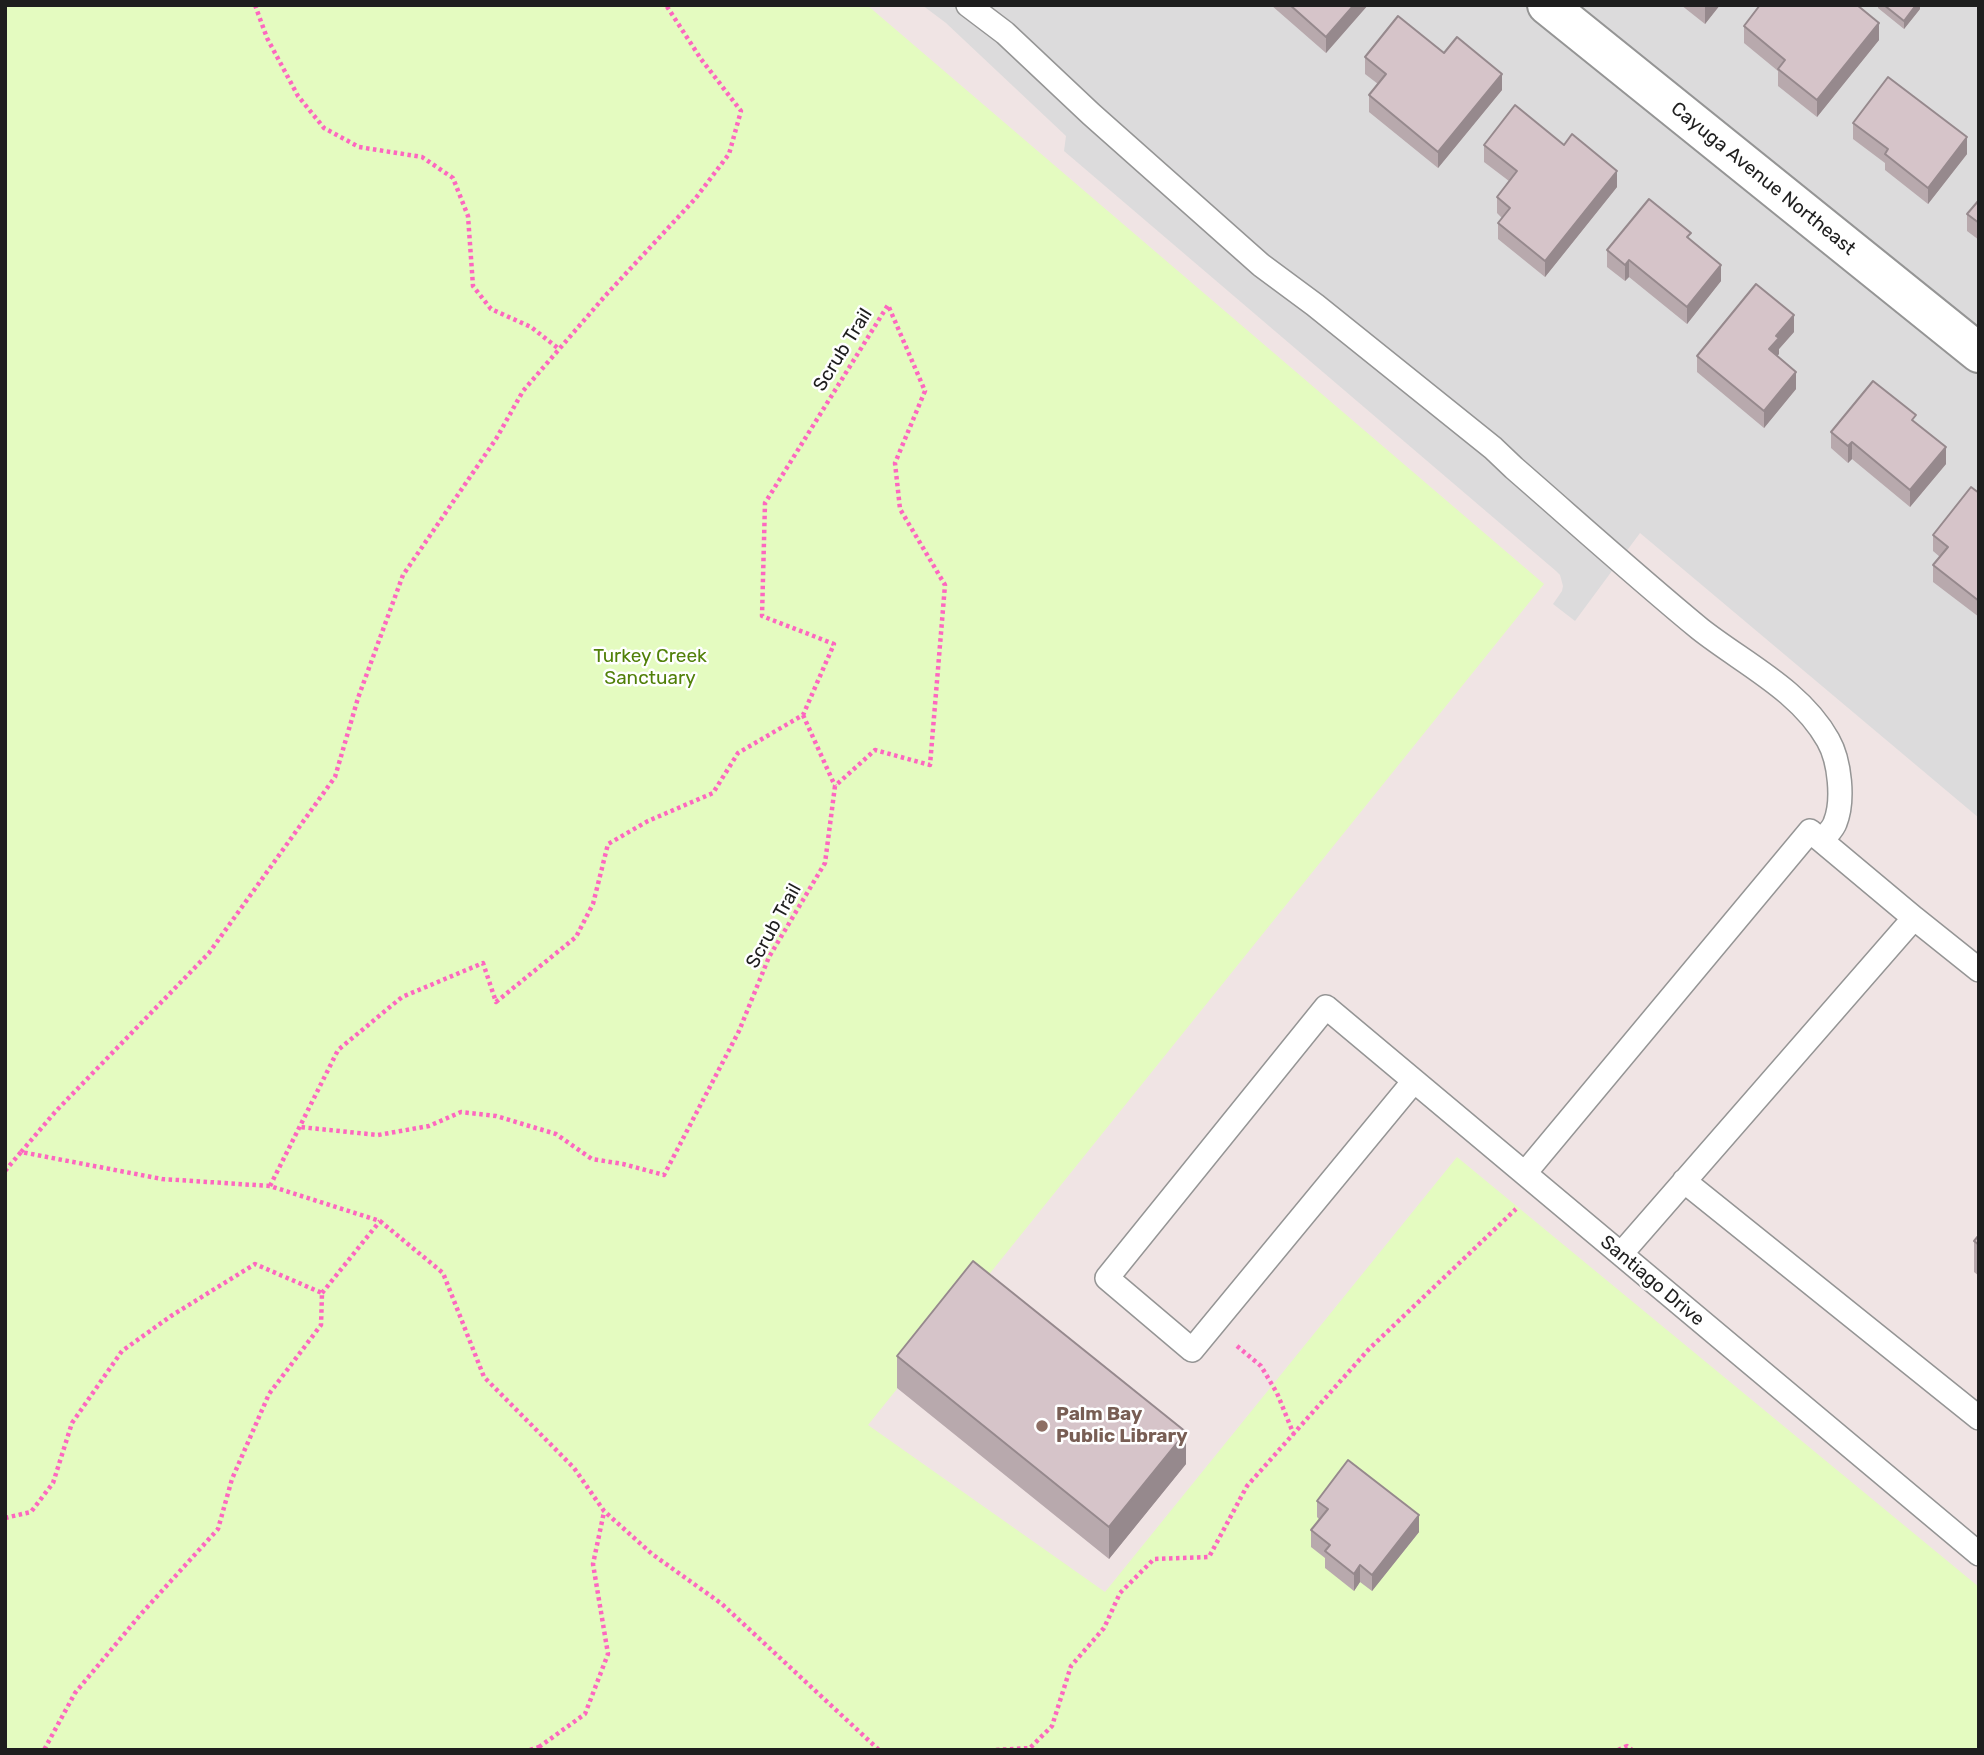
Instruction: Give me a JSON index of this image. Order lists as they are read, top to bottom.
{
  "streets": {
    "street": ["Cayuga Avenue Northeast"],
    "lane": ["Santiago Drive"],
    "path": ["Scrub Trail"]
  },
  "parks": ["Turkey Creek Sanctuary"],
  "places": ["Palm Bay Public Library"]
}
